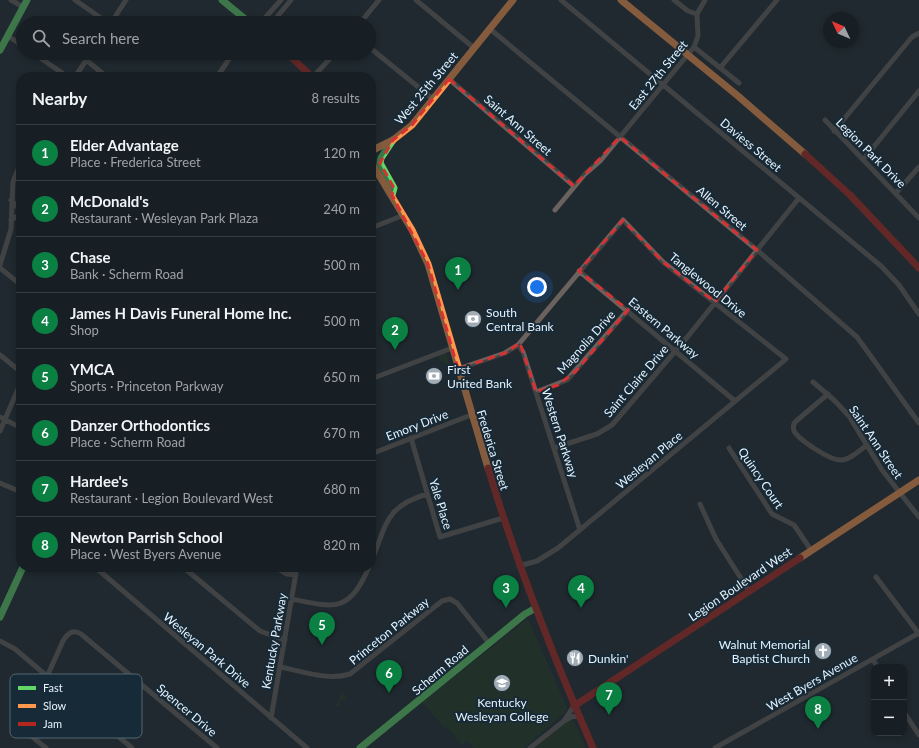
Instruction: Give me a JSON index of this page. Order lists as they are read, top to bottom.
{
  "streets": {
    "street": [
      "East 27th Street",
      "West 25th Street",
      "Saint Ann Street",
      "Daviess Street",
      "Legion Park Drive",
      "Allen Street",
      "Tanglewood Drive",
      "Eastern Parkway",
      "Magnolia Drive",
      "Saint Claire Drive",
      "Emory Drive",
      "Western Parkway",
      "Frederica Street",
      "Wesleyan Place",
      "Quincy Court",
      "Yale Place",
      "Legion Boulevard West",
      "Princeton Parkway",
      "Kentucky Parkway",
      "Wesleyan Park Drive",
      "Scherm Road",
      "West Byers Avenue",
      "Spencer Drive"
    ]
  },
  "crossings": [
    ["East 27th Street", "Saint Ann Street"],
    ["East 27th Street", "Daviess Street"],
    ["East 27th Street", "Allen Street"],
    ["West 25th Street", "Saint Ann Street"],
    ["West 25th Street", "Allen Street"],
    ["Saint Ann Street", "Legion Boulevard West"],
    ["Daviess Street", "Saint Claire Drive"],
    ["Allen Street", "Saint Claire Drive"],
    ["Tanglewood Drive", "Eastern Parkway"],
    ["Tanglewood Drive", "Saint Claire Drive"],
    ["Tanglewood Drive", "Wesleyan Place"],
    ["Eastern Parkway", "Magnolia Drive"],
    ["Eastern Parkway", "Saint Claire Drive"],
    ["Eastern Parkway", "Wesleyan Place"],
    ["Magnolia Drive", "Western Parkway"],
    ["Saint Claire Drive", "Western Parkway"],
    ["Emory Drive", "Frederica Street"],
    ["Emory Drive", "Yale Place"],
    ["Western Parkway", "Wesleyan Place"],
    ["Frederica Street", "Wesleyan Place"],
    ["Frederica Street", "Yale Place"],
    ["Frederica Street", "Legion Boulevard West"],
    ["Frederica Street", "Scherm Road"],
    ["Quincy Court", "Legion Boulevard West"],
    ["Princeton Parkway", "Kentucky Parkway"],
    ["Princeton Parkway", "Scherm Road"],
    ["Kentucky Parkway", "Wesleyan Park Drive"]
  ],
  "places": {
    "bank": ["South Central Bank", "First United Bank"],
    "church": ["Walnut Memorial Baptist Church"],
    "restaurant": ["Dunkin'"],
    "school or university": ["Kentucky Wesleyan College"]
  },
  "legend": ["Fast", "Slow", "Jam"],
  "north": "top left",
  "page": {
    "search": "Search here",
    "heading": ["Nearby", "8 results"],
    "list": [
      {
        "mark": "1",
        "name": "Elder Advantage",
        "note": "Place · Frederica Street",
        "value": "120 m"
      },
      {
        "mark": "2",
        "name": "McDonald's",
        "note": "Restaurant · Wesleyan Park Plaza",
        "value": "240 m"
      },
      {
        "mark": "3",
        "name": "Chase",
        "note": "Bank · Scherm Road",
        "value": "500 m"
      },
      {
        "mark": "4",
        "name": "James H Davis Funeral Home Inc.",
        "note": "Shop",
        "value": "500 m"
      },
      {
        "mark": "5",
        "name": "YMCA",
        "note": "Sports · Princeton Parkway",
        "value": "650 m"
      },
      {
        "mark": "6",
        "name": "Danzer Orthodontics",
        "note": "Place · Scherm Road",
        "value": "670 m"
      },
      {
        "mark": "7",
        "name": "Hardee's",
        "note": "Restaurant · Legion Boulevard West",
        "value": "680 m"
      },
      {
        "mark": "8",
        "name": "Newton Parrish School",
        "note": "Place · West Byers Avenue",
        "value": "820 m"
      }
    ],
    "pins": [
      "1",
      "2",
      "3",
      "4",
      "5",
      "6",
      "7",
      "8"
    ],
    "map_buttons": ["+", "−"]
  }
}
